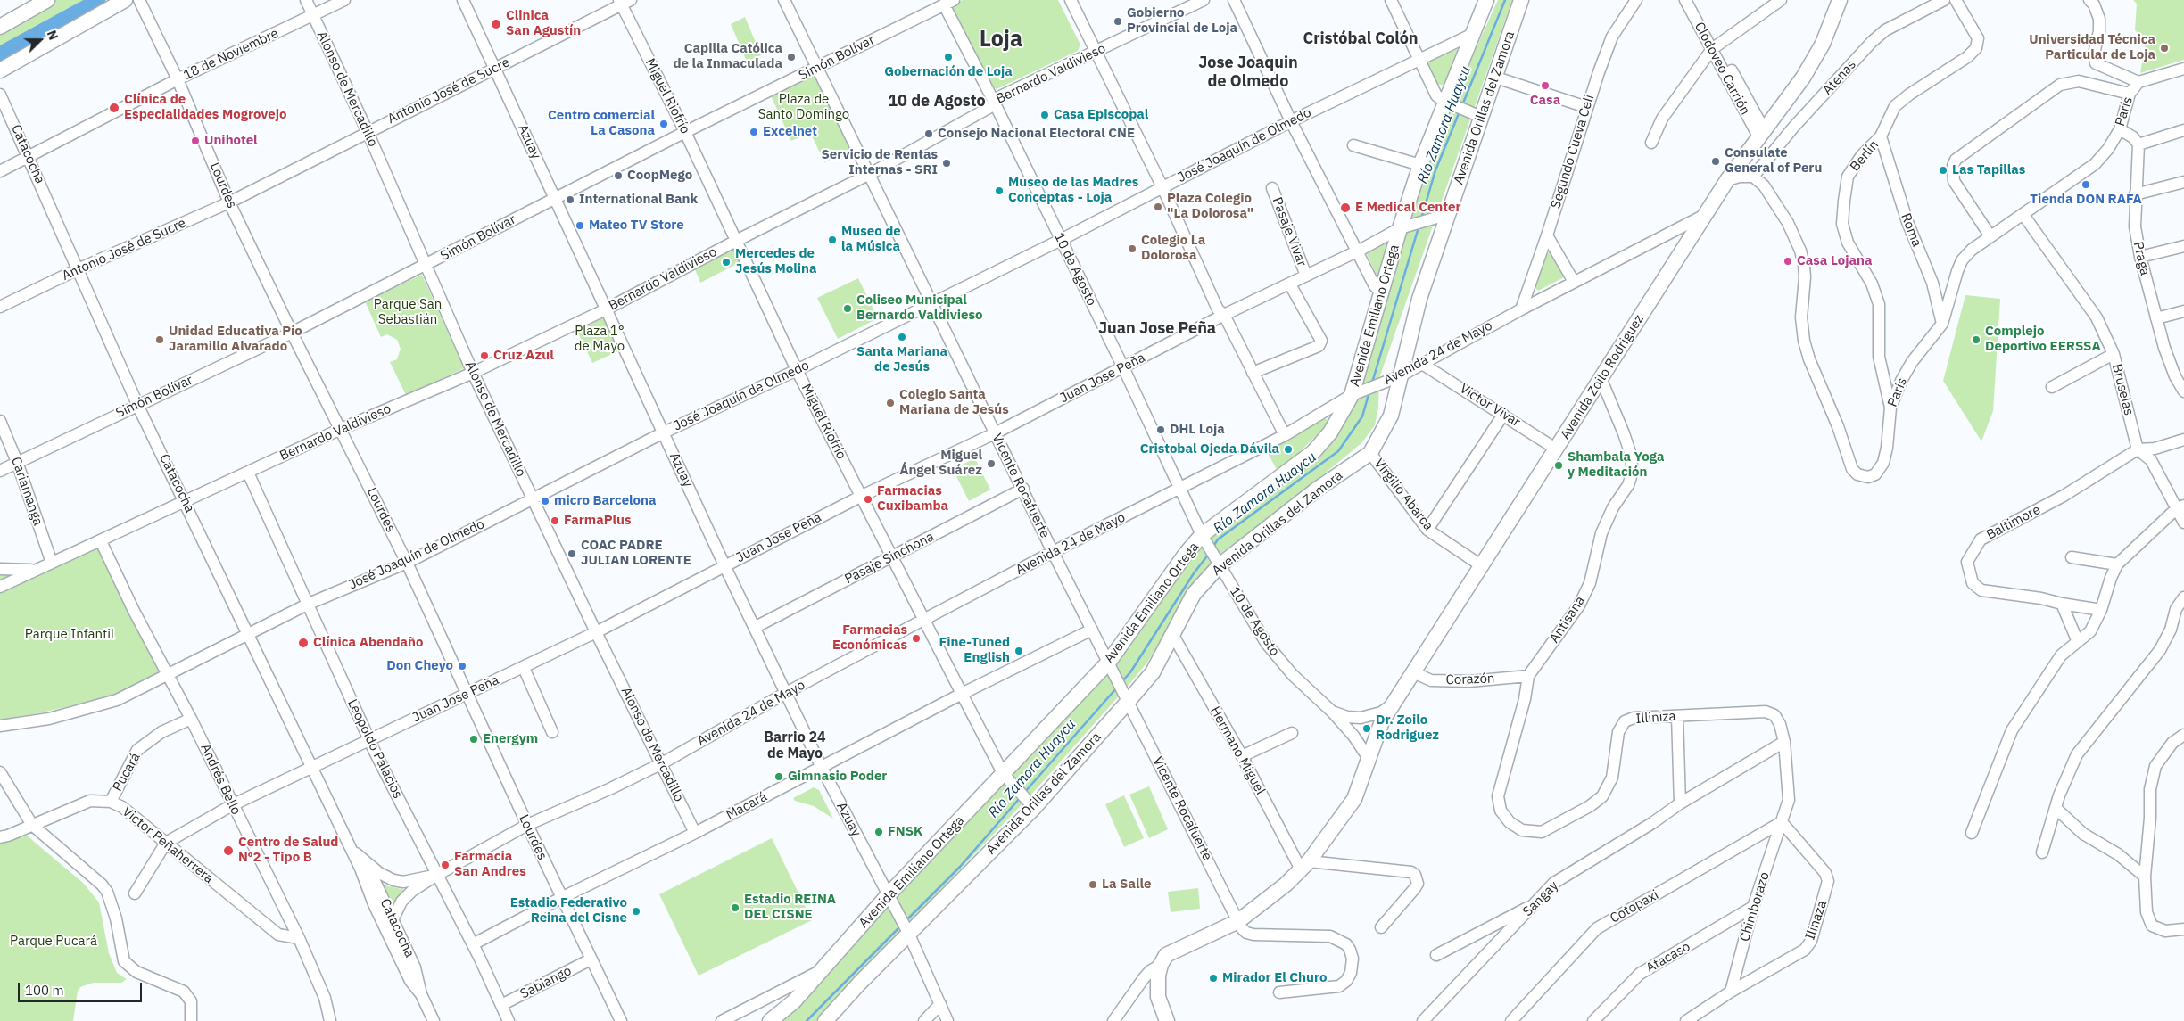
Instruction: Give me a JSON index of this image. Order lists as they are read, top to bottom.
{
  "streets": {
    "main road": ["Avenida Orillas del Zamora", "Avenida Emiliano Ortega", "Avenida Zoilo Rodriguez"],
    "street": [
      "18 de Noviembre",
      "Simón Bolívar",
      "Clodoveo Carrión",
      "Bernardo Valdivieso",
      "Atenas",
      "Alonso de Mercadillo",
      "Antonio José de Sucre",
      "Miguel Riofrío",
      "París",
      "Azuay",
      "José Joaquín de Olmedo",
      "Segundo Cueva Celi",
      "Catacocha",
      "Berlín",
      "Lourdes",
      "Roma",
      "Pasaje Vivar",
      "Praga",
      "10 de Agosto",
      "Avenida 24 de Mayo",
      "Juan Jose Peña",
      "Bruselas",
      "Victor Vivar",
      "Vicente Rocafuerte",
      "Cariamanga",
      "Virgilio Abarca",
      "Baltimore",
      "Pasaje Sinchona",
      "Antisana",
      "Corazón",
      "Illiniza",
      "Leopoldo Palacios",
      "Hermano Miguel",
      "Pucará",
      "Andrés Bello",
      "Macará",
      "Victor Peñaherrera",
      "Sangay",
      "Cotopaxi",
      "Chimborazo",
      "Ilinaza",
      "Atacaso",
      "Sabiango"
    ]
  },
  "crossings": [
    ["18 de Noviembre", "Alonso de Mercadillo"],
    ["18 de Noviembre", "Catacocha"],
    ["18 de Noviembre", "Lourdes"],
    ["Simón Bolívar", "Alonso de Mercadillo"],
    ["Simón Bolívar", "Miguel Riofrío"],
    ["Simón Bolívar", "Azuay"],
    ["Simón Bolívar", "Catacocha"],
    ["Simón Bolívar", "Lourdes"],
    ["Simón Bolívar", "10 de Agosto"],
    ["Simón Bolívar", "Vicente Rocafuerte"],
    ["Simón Bolívar", "Cariamanga"],
    ["Clodoveo Carrión", "Avenida Zoilo Rodriguez"],
    ["Bernardo Valdivieso", "Alonso de Mercadillo"],
    ["Bernardo Valdivieso", "Miguel Riofrío"],
    ["Bernardo Valdivieso", "Azuay"],
    ["Bernardo Valdivieso", "Catacocha"],
    ["Bernardo Valdivieso", "Lourdes"],
    ["Bernardo Valdivieso", "10 de Agosto"],
    ["Bernardo Valdivieso", "Vicente Rocafuerte"],
    ["Bernardo Valdivieso", "Cariamanga"],
    ["Bernardo Valdivieso", "Leopoldo Palacios"],
    ["Bernardo Valdivieso", "Andrés Bello"],
    ["Atenas", "París"],
    ["Alonso de Mercadillo", "Antonio José de Sucre"],
    ["Alonso de Mercadillo", "José Joaquín de Olmedo"],
    ["Alonso de Mercadillo", "Avenida 24 de Mayo"],
    ["Alonso de Mercadillo", "Juan Jose Peña"],
    ["Alonso de Mercadillo", "Macará"],
    ["Antonio José de Sucre", "Miguel Riofrío"],
    ["Antonio José de Sucre", "Azuay"],
    ["Antonio José de Sucre", "Catacocha"],
    ["Antonio José de Sucre", "Lourdes"],
    ["Miguel Riofrío", "Avenida Orillas del Zamora"],
    ["Miguel Riofrío", "José Joaquín de Olmedo"],
    ["Miguel Riofrío", "Avenida Emiliano Ortega"],
    ["Miguel Riofrío", "Avenida 24 de Mayo"],
    ["Miguel Riofrío", "Juan Jose Peña"],
    ["Miguel Riofrío", "Pasaje Sinchona"],
    ["Miguel Riofrío", "Macará"],
    ["Avenida Orillas del Zamora", "Azuay"],
    ["Avenida Orillas del Zamora", "10 de Agosto"],
    ["Avenida Orillas del Zamora", "Avenida 24 de Mayo"],
    ["Avenida Orillas del Zamora", "Juan Jose Peña"],
    ["Avenida Orillas del Zamora", "Vicente Rocafuerte"],
    ["Avenida Orillas del Zamora", "Virgilio Abarca"],
    ["Avenida Orillas del Zamora", "Hermano Miguel"],
    ["París", "Berlín"],
    ["París", "Roma"],
    ["París", "Bruselas"],
    ["Azuay", "José Joaquín de Olmedo"],
    ["Azuay", "Avenida Emiliano Ortega"],
    ["Azuay", "Avenida 24 de Mayo"],
    ["Azuay", "Juan Jose Peña"],
    ["Azuay", "Pasaje Sinchona"],
    ["Azuay", "Macará"],
    ["José Joaquín de Olmedo", "Catacocha"],
    ["José Joaquín de Olmedo", "Lourdes"],
    ["José Joaquín de Olmedo", "10 de Agosto"],
    ["José Joaquín de Olmedo", "Avenida Emiliano Ortega"],
    ["José Joaquín de Olmedo", "Vicente Rocafuerte"],
    ["José Joaquín de Olmedo", "Leopoldo Palacios"],
    ["José Joaquín de Olmedo", "Andrés Bello"],
    ["Segundo Cueva Celi", "Avenida 24 de Mayo"],
    ["Catacocha", "Juan Jose Peña"],
    ["Berlín", "Roma"],
    ["Lourdes", "Avenida 24 de Mayo"],
    ["Lourdes", "Juan Jose Peña"],
    ["Lourdes", "Macará"],
    ["Lourdes", "Sabiango"],
    ["Pasaje Vivar", "Juan Jose Peña"],
    ["10 de Agosto", "Avenida Emiliano Ortega"],
    ["10 de Agosto", "Avenida 24 de Mayo"],
    ["10 de Agosto", "Avenida Zoilo Rodriguez"],
    ["10 de Agosto", "Juan Jose Peña"],
    ["Avenida Emiliano Ortega", "Avenida 24 de Mayo"],
    ["Avenida Emiliano Ortega", "Juan Jose Peña"],
    ["Avenida Emiliano Ortega", "Vicente Rocafuerte"],
    ["Avenida 24 de Mayo", "Avenida Zoilo Rodriguez"],
    ["Avenida 24 de Mayo", "Victor Vivar"],
    ["Avenida 24 de Mayo", "Vicente Rocafuerte"],
    ["Avenida 24 de Mayo", "Leopoldo Palacios"],
    ["Avenida Zoilo Rodriguez", "Victor Vivar"],
    ["Avenida Zoilo Rodriguez", "Vicente Rocafuerte"],
    ["Avenida Zoilo Rodriguez", "Virgilio Abarca"],
    ["Avenida Zoilo Rodriguez", "Antisana"],
    ["Avenida Zoilo Rodriguez", "Corazón"],
    ["Avenida Zoilo Rodriguez", "Hermano Miguel"],
    ["Juan Jose Peña", "Vicente Rocafuerte"],
    ["Juan Jose Peña", "Leopoldo Palacios"],
    ["Juan Jose Peña", "Andrés Bello"],
    ["Juan Jose Peña", "Victor Peñaherrera"],
    ["Bruselas", "Baltimore"],
    ["Vicente Rocafuerte", "Pasaje Sinchona"],
    ["Vicente Rocafuerte", "Macará"],
    ["Antisana", "Corazón"],
    ["Antisana", "Illiniza"],
    ["Illiniza", "Sangay"],
    ["Illiniza", "Cotopaxi"],
    ["Illiniza", "Chimborazo"],
    ["Illiniza", "Ilinaza"],
    ["Leopoldo Palacios", "Macará"],
    ["Leopoldo Palacios", "Sabiango"],
    ["Pucará", "Andrés Bello"],
    ["Pucará", "Victor Peñaherrera"],
    ["Andrés Bello", "Victor Peñaherrera"],
    ["Cotopaxi", "Chimborazo"],
    ["Cotopaxi", "Ilinaza"],
    ["Chimborazo", "Ilinaza"],
    ["Chimborazo", "Atacaso"]
  ],
  "districts": [
    "Cristóbal Colón",
    "Loja",
    "Jose Joaquin de Olmedo",
    "10 de Agosto",
    "Juan Jose Peña",
    "Barrio 24 de Mayo"
  ],
  "water": ["Río Zamora Huaycu"],
  "parks": [
    "Plaza de Santo Domingo",
    "Parque San Sebastián",
    "Plaza 1° de Mayo",
    "Parque Infantil",
    "Parque Pucará"
  ],
  "places": [
    "Gobierno Provincial de Loja",
    "Clinica San Agustín",
    "Universidad Técnica Particular de Loja",
    "Capilla Católica de la Inmaculada",
    "Gobernación de Loja",
    "Casa",
    "Clínica de Especialidades Mogrovejo",
    "Casa Episcopal",
    "Centro comercial La Casona",
    "Excelnet",
    "Consejo Nacional Electoral CNE",
    "Unihotel",
    "Consulate General of Peru",
    "Servicio de Rentas Internas - SRI",
    "Las Tapillas",
    "CoopMego",
    "Tienda DON RAFA",
    "Museo de las Madres Conceptas - Loja",
    "International Bank",
    "Plaza Colegio \"La Dolorosa\"",
    "E Medical Center",
    "Mateo TV Store",
    "Museo de la Música",
    "Colegio La Dolorosa",
    "Casa Lojana",
    "Mercedes de Jesús Molina",
    "Coliseo Municipal Bernardo Valdivieso",
    "Santa Mariana de Jesús",
    "Unidad Educativa Pío Jaramillo Alvarado",
    "Complejo Deportivo EERSSA",
    "Cruz Azul",
    "Colegio Santa Mariana de Jesús",
    "DHL Loja",
    "Cristobal Ojeda Dávila",
    "Miguel Ángel Suárez",
    "Shambala Yoga y Meditación",
    "Farmacias Cuxibamba",
    "micro Barcelona",
    "FarmaPlus",
    "COAC PADRE JULIAN LORENTE",
    "Farmacias Económicas",
    "Clínica Abendaño",
    "Fine-Tuned English",
    "Don Cheyo",
    "Dr. Zoilo Rodriguez",
    "Energym",
    "Gimnasio Poder",
    "FNSK",
    "Centro de Salud N⁰2 - Tipo B",
    "Farmacia San Andres",
    "La Salle",
    "Estadio REINA DEL CISNE",
    "Estadio Federativo Reina del Cisne",
    "Mirador El Churo"
  ],
  "scale_bar": "100 m",
  "north": "right"
}
